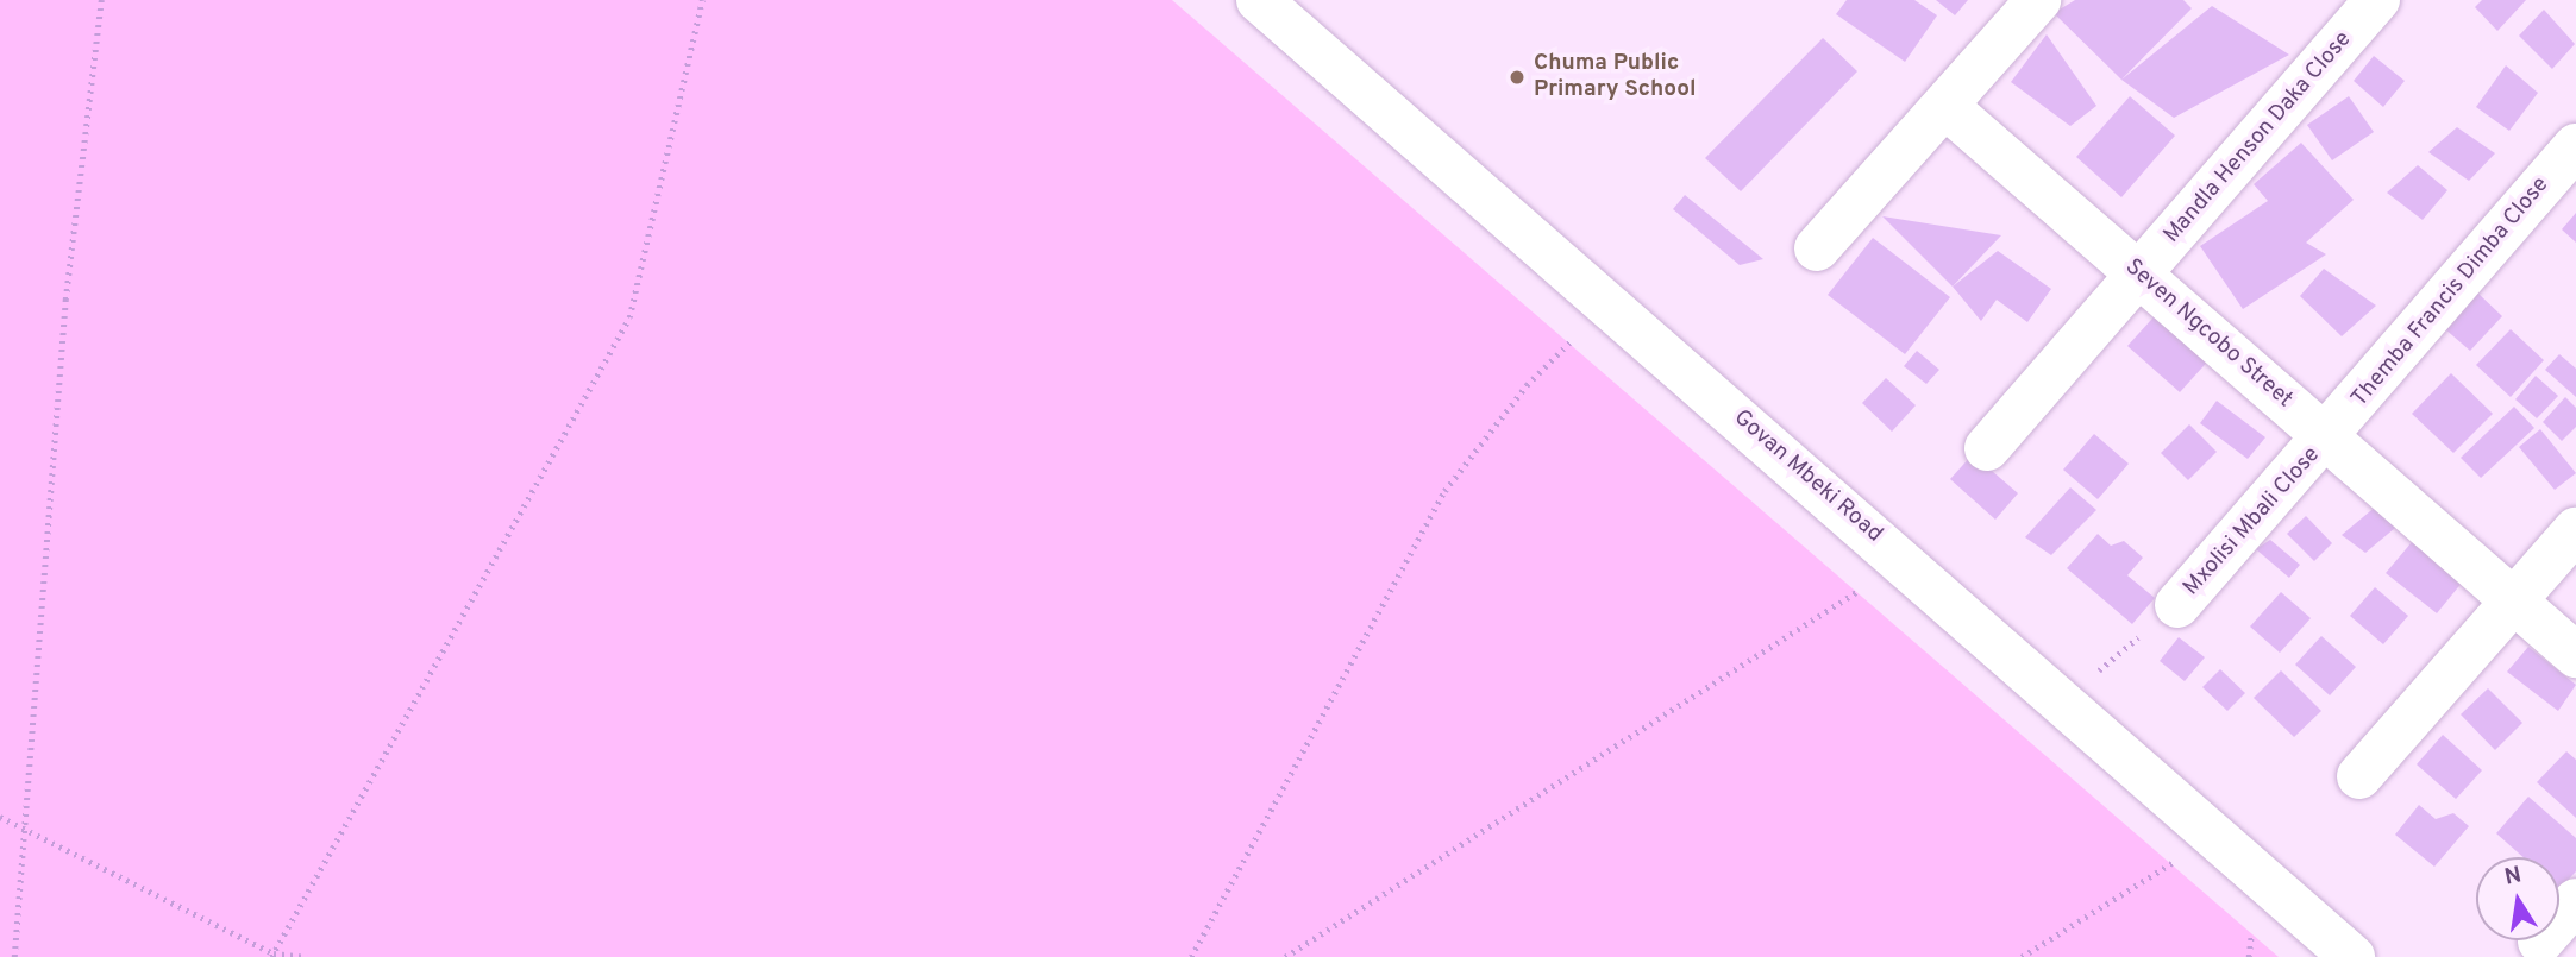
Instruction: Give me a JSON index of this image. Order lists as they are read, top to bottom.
{
  "streets": {
    "street": [
      "Mandla Henson Daka Close",
      "Themba Francis Dimba Close",
      "Seven Ngcobo Street",
      "Govan Mbeki Road",
      "Mxolisi Mbali Close"
    ]
  },
  "crossings": [
    ["Mandla Henson Daka Close", "Seven Ngcobo Street"],
    ["Themba Francis Dimba Close", "Seven Ngcobo Street"],
    ["Themba Francis Dimba Close", "Mxolisi Mbali Close"],
    ["Seven Ngcobo Street", "Mxolisi Mbali Close"]
  ],
  "places": ["Chuma Public Primary School"],
  "north": "top"
}
